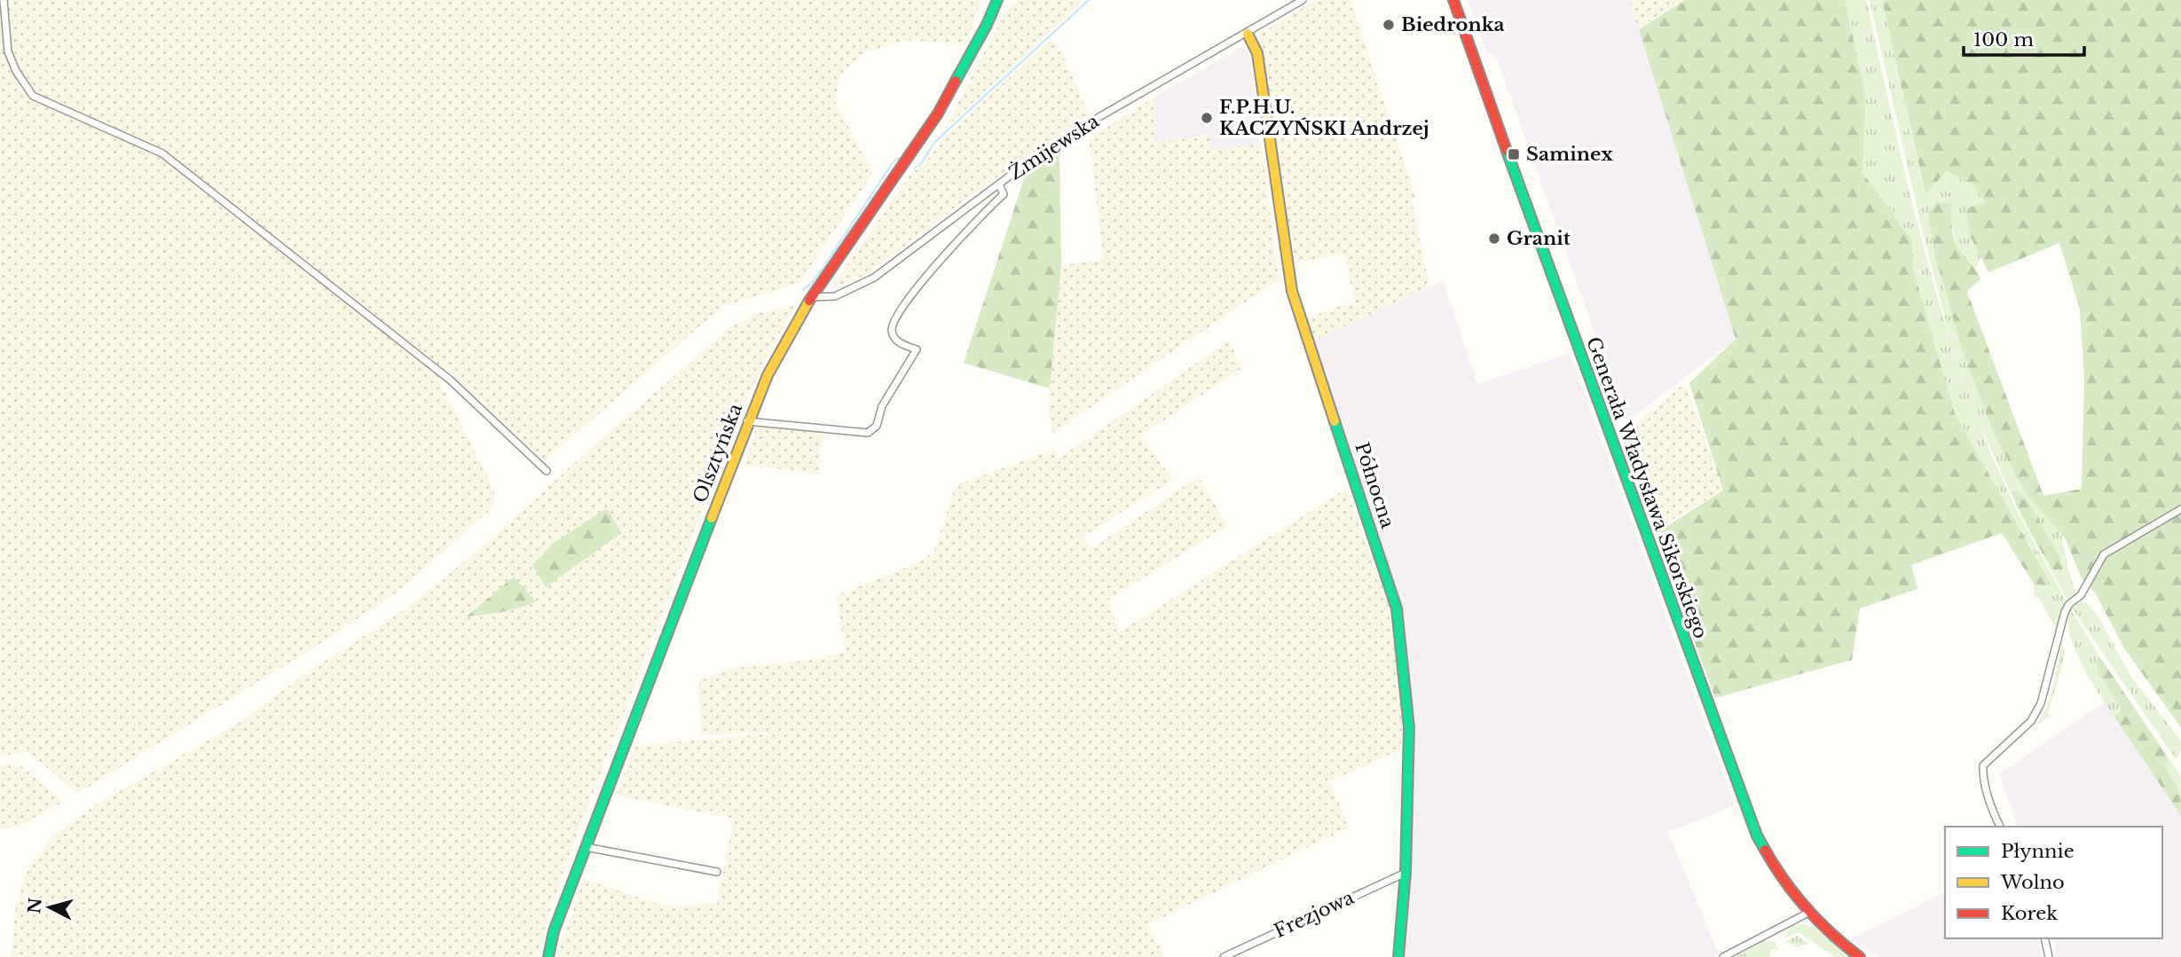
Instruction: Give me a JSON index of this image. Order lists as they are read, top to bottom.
{
  "streets": {
    "street": [
      "Żmijewska",
      "Olsztyńska",
      "Północna",
      "Generała Władysława Sikorskiego",
      "Frezjowa"
    ]
  },
  "crossings": [
    ["Żmijewska", "Olsztyńska"],
    ["Żmijewska", "Północna"],
    ["Północna", "Frezjowa"]
  ],
  "places": {
    "other": ["Biedronka", "F.P.H.U. KACZYŃSKI Andrzej", "Granit"],
    "transit": ["Saminex"]
  },
  "legend": ["Płynnie", "Wolno", "Korek"],
  "scale_bar": "100 m",
  "north": "left"
}
